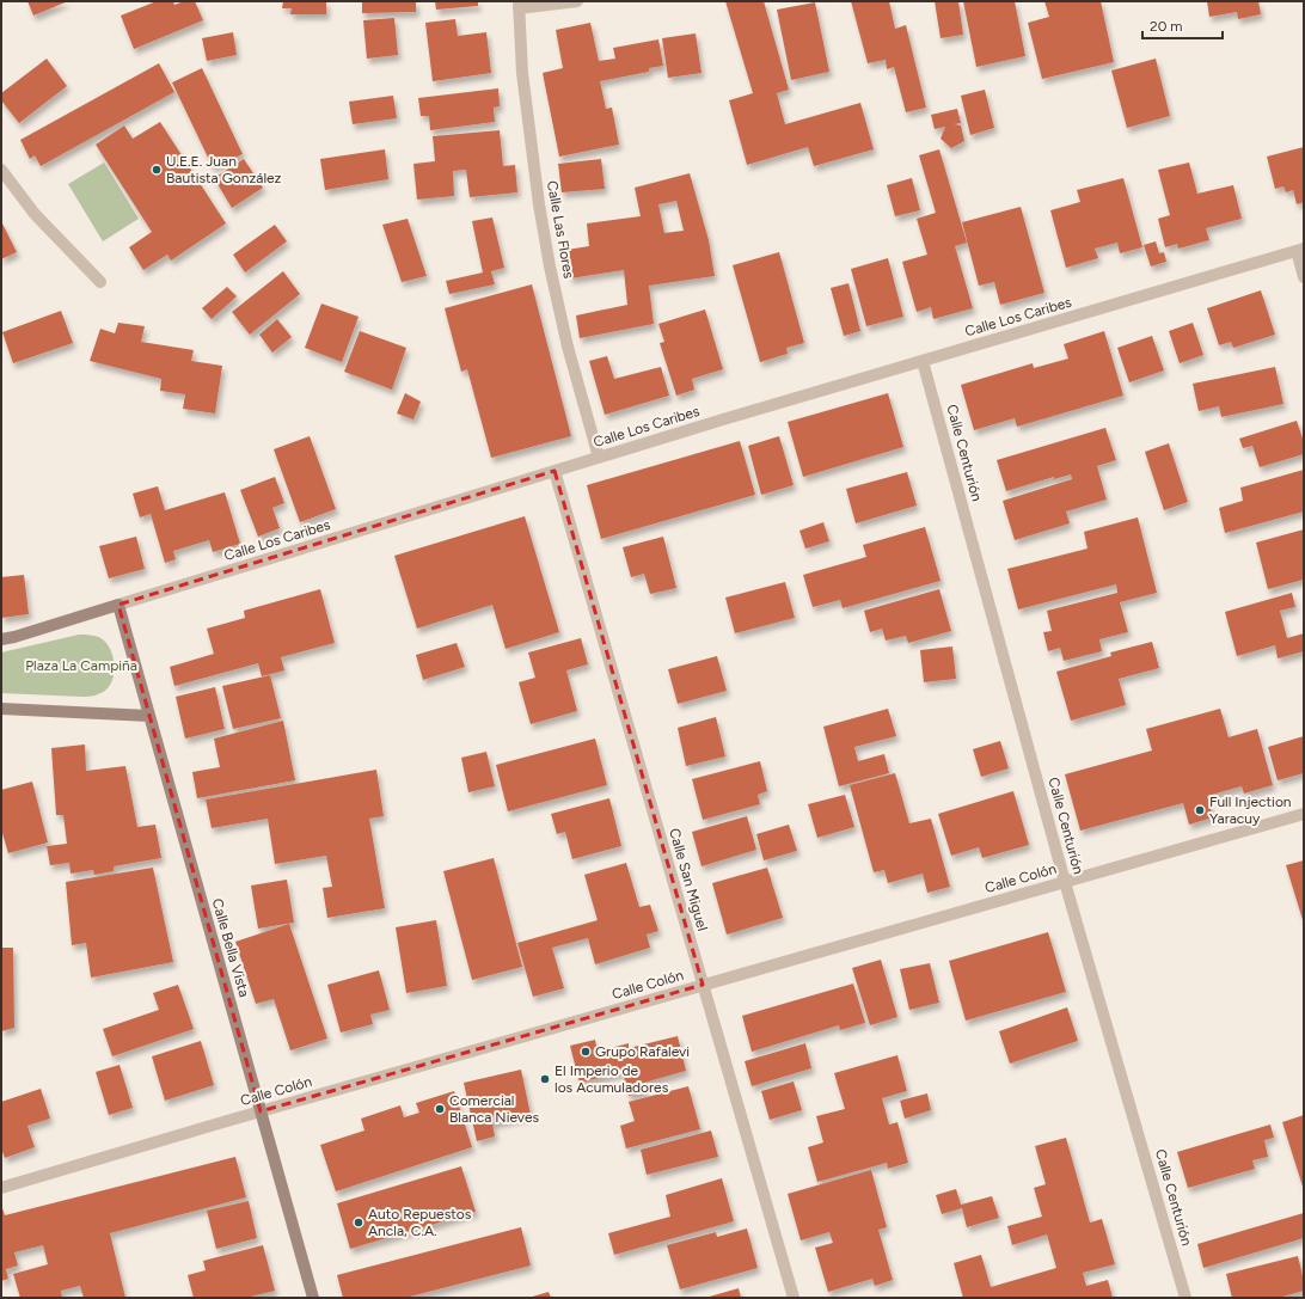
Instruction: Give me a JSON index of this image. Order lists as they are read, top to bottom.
{
  "streets": {
    "street": [
      "Calle Las Flores",
      "Calle Los Caribes",
      "Calle Centurión",
      "Calle Colón",
      "Calle San Miguel",
      "Calle Bella Vista"
    ]
  },
  "crossings": [
    ["Calle Las Flores", "Calle Los Caribes"],
    ["Calle Los Caribes", "Calle Centurión"],
    ["Calle Los Caribes", "Calle San Miguel"],
    ["Calle Los Caribes", "Calle Bella Vista"],
    ["Calle Centurión", "Calle Colón"],
    ["Calle Colón", "Calle San Miguel"],
    ["Calle Colón", "Calle Bella Vista"]
  ],
  "parks": ["Plaza La Campiña"],
  "places": [
    "U.E.E. Juan Bautista González",
    "Full Injection Yaracuy",
    "Grupo Rafalevi",
    "El Imperio de los Acumuladores",
    "Comercial Blanca Nieves",
    "Auto Repuestos Ancla, C.A."
  ],
  "scale_bar": "20 m"
}
